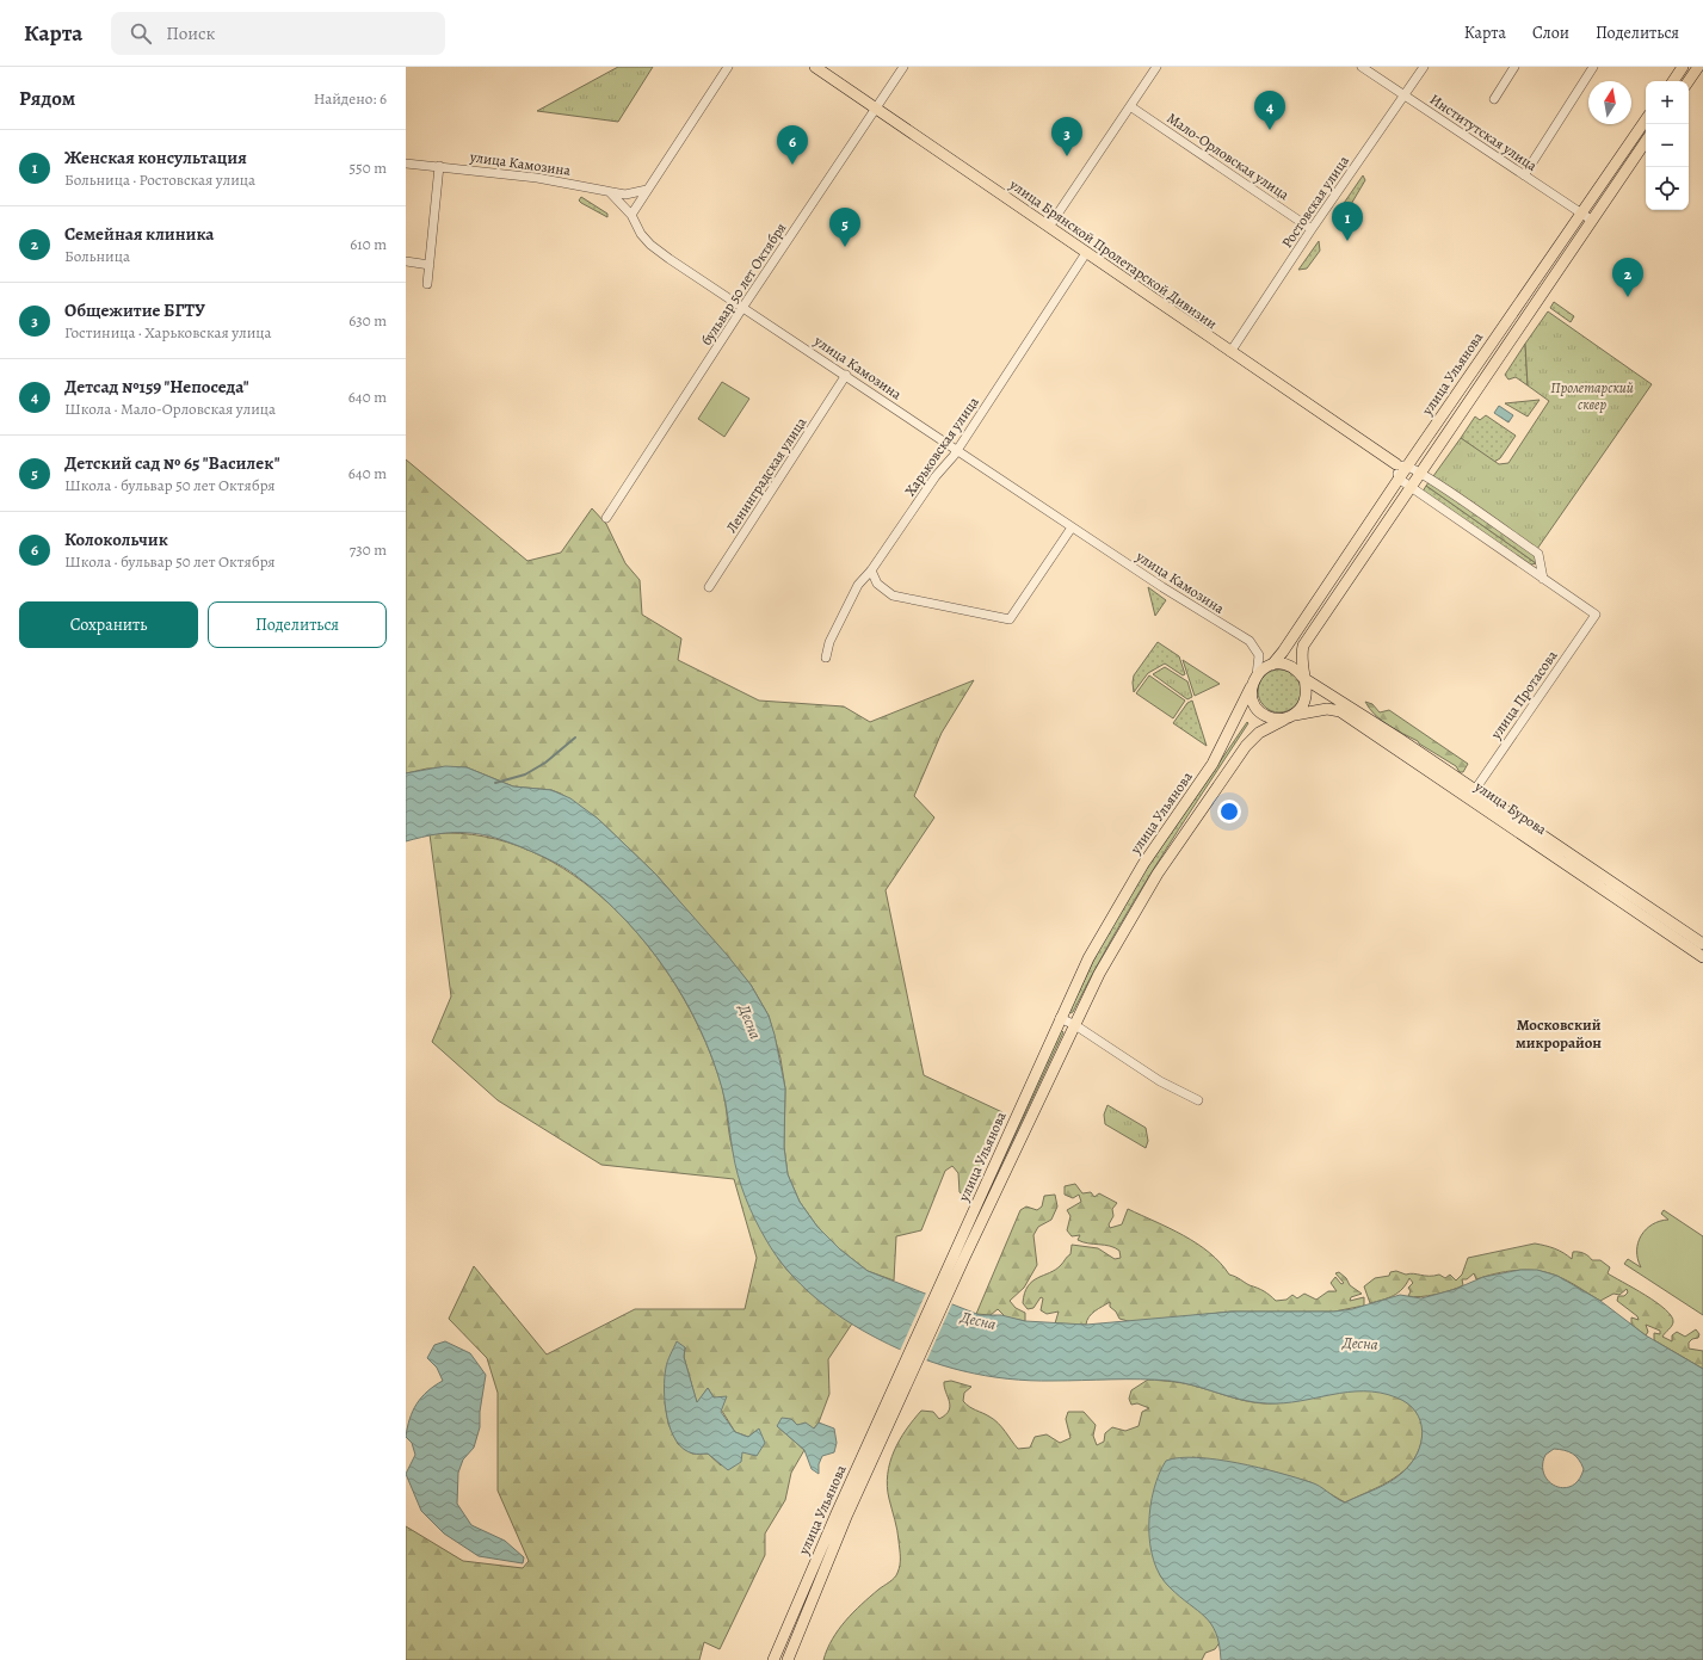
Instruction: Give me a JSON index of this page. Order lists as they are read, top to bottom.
{
  "streets": {
    "main road": ["улица Брянской Пролетарской Дивизии", "улица Ульянова", "улица Бурова"],
    "street": [
      "Институтская улица",
      "Мало-Орловская улица",
      "улица Камозина",
      "Ростовская улица",
      "бульвар 50 лет Октября",
      "Харьковская улица",
      "Ленинградская улица",
      "улица Протасова"
    ]
  },
  "crossings": [
    ["Институтская улица", "Ростовская улица"],
    ["Институтская улица", "улица Ульянова"],
    ["Мало-Орловская улица", "Ростовская улица"],
    ["улица Камозина", "бульвар 50 лет Октября"],
    ["улица Камозина", "улица Ульянова"],
    ["улица Камозина", "Харьковская улица"],
    ["улица Камозина", "Ленинградская улица"],
    ["улица Камозина", "улица Бурова"],
    ["Ростовская улица", "улица Брянской Пролетарской Дивизии"],
    ["улица Брянской Пролетарской Дивизии", "бульвар 50 лет Октября"],
    ["улица Брянской Пролетарской Дивизии", "улица Ульянова"],
    ["улица Брянской Пролетарской Дивизии", "Харьковская улица"],
    ["улица Брянской Пролетарской Дивизии", "улица Протасова"],
    ["улица Ульянова", "улица Бурова"],
    ["улица Протасова", "улица Бурова"]
  ],
  "districts": ["Московский микрорайон"],
  "water": ["Десна"],
  "parks": ["Пролетарский сквер"],
  "north": "top",
  "page": {
    "header": "Карта",
    "search": "Поиск",
    "nav": ["Карта", "Слои", "Поделиться"],
    "heading": ["Рядом", "Найдено: 6"],
    "map_buttons": ["+", "−"],
    "pins": [
      "4",
      "3",
      "6",
      "1",
      "5",
      "2"
    ],
    "list": [
      {
        "mark": "1",
        "name": "Женская консультация",
        "note": "Больница · Ростовская улица",
        "value": "550 m"
      },
      {
        "mark": "2",
        "name": "Семейная клиника",
        "note": "Больница",
        "value": "610 m"
      },
      {
        "mark": "3",
        "name": "Общежитие БГТУ",
        "note": "Гостиница · Харьковская улица",
        "value": "630 m"
      },
      {
        "mark": "4",
        "name": "Детсад №159 \"Непоседа\"",
        "note": "Школа · Мало-Орловская улица",
        "value": "640 m"
      },
      {
        "mark": "5",
        "name": "Детский сад № 65 \"Василек\"",
        "note": "Школа · бульвар 50 лет Октября",
        "value": "640 m"
      },
      {
        "mark": "6",
        "name": "Колокольчик",
        "note": "Школа · бульвар 50 лет Октября",
        "value": "730 m"
      }
    ],
    "buttons": ["Сохранить", "Поделиться"]
  }
}
